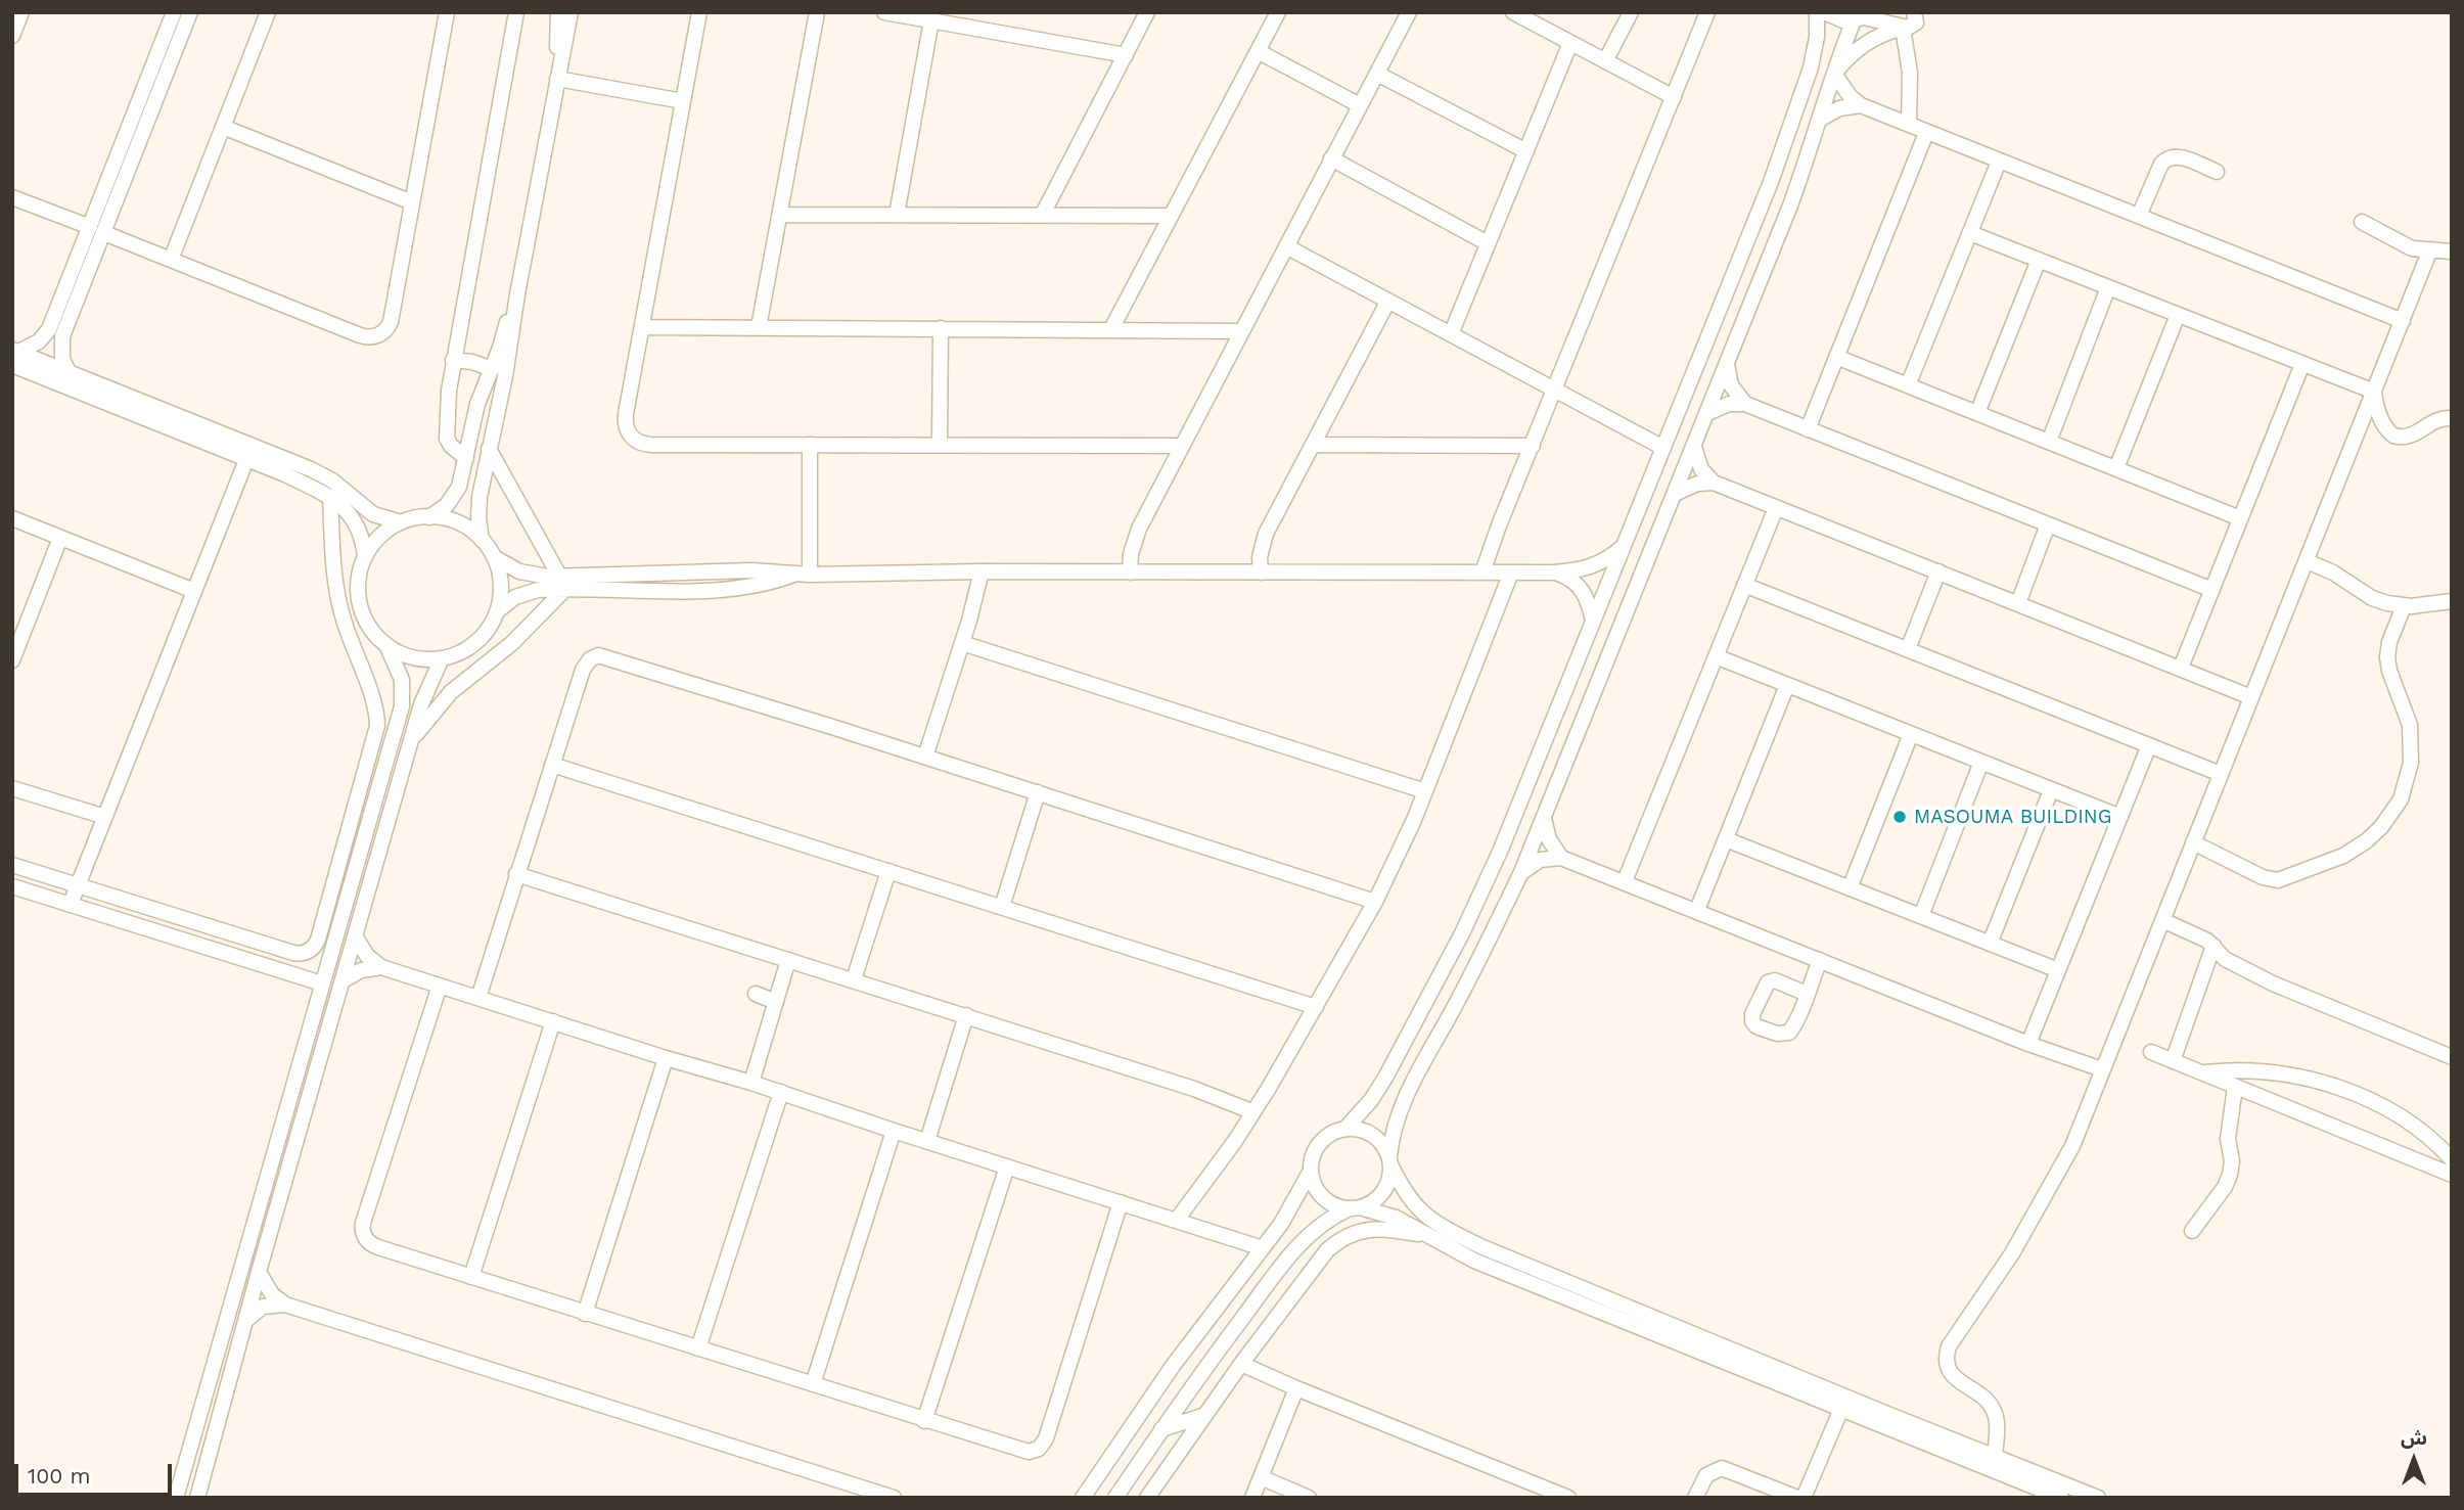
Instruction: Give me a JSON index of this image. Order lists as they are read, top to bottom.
{
  "places": ["MASOUMA BUILDING"],
  "scale_bar": "100 m",
  "north": "top"
}
